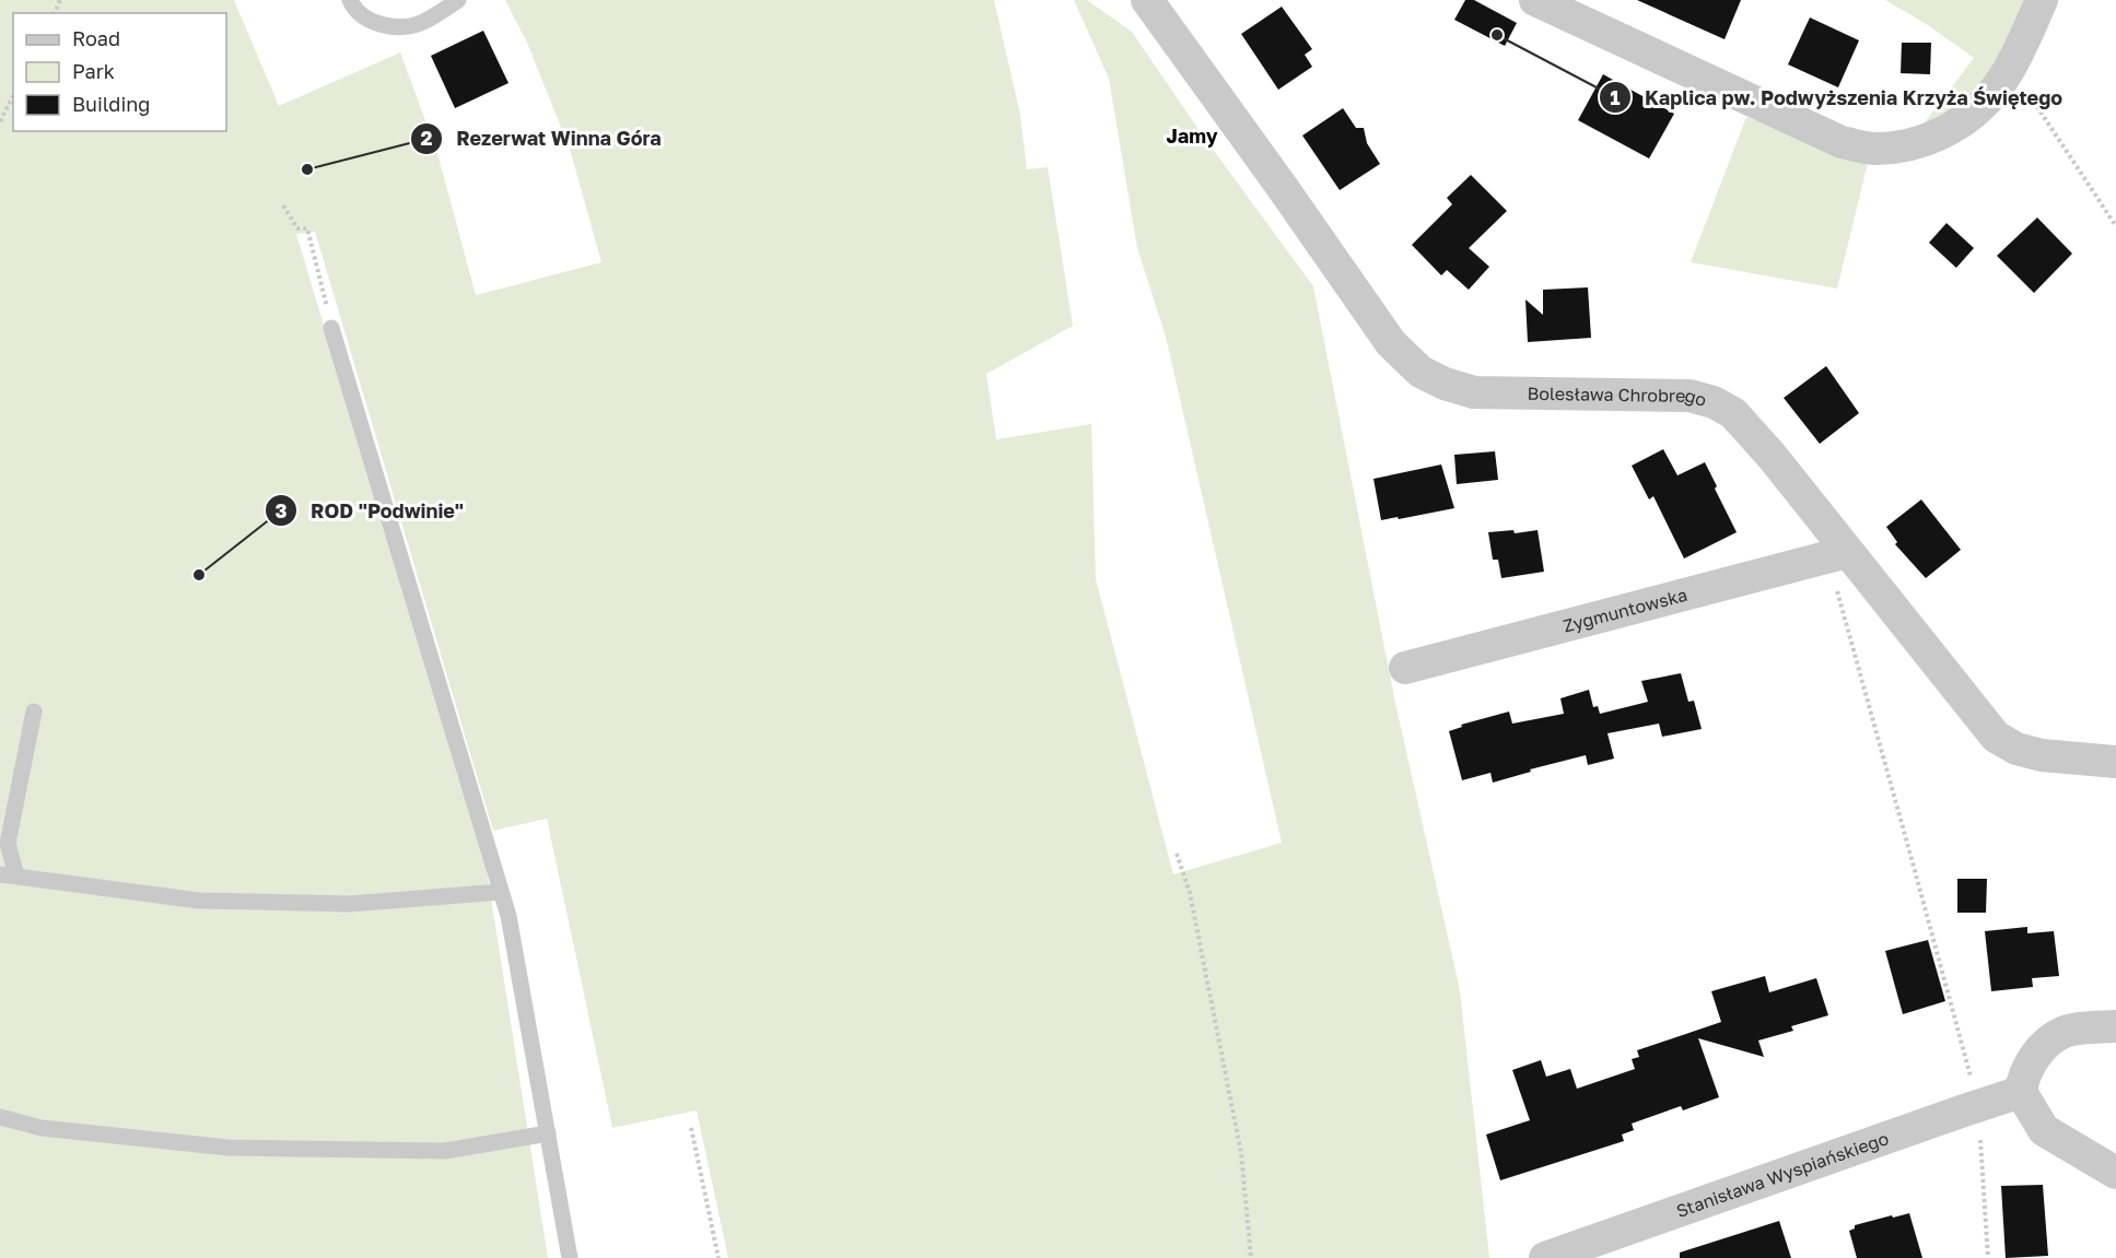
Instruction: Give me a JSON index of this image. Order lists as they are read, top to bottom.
{
  "streets": {
    "street": ["Bolesława Chrobrego", "Zygmuntowska", "Stanisława Wyspiańskiego"]
  },
  "crossings": [
    ["Bolesława Chrobrego", "Zygmuntowska"]
  ],
  "districts": ["Jamy"],
  "places": ["Kaplica pw. Podwyższenia Krzyża Świętego", "Rezerwat Winna Góra", "ROD \"Podwinie\""],
  "legend": ["Road", "Park", "Building"]
}
